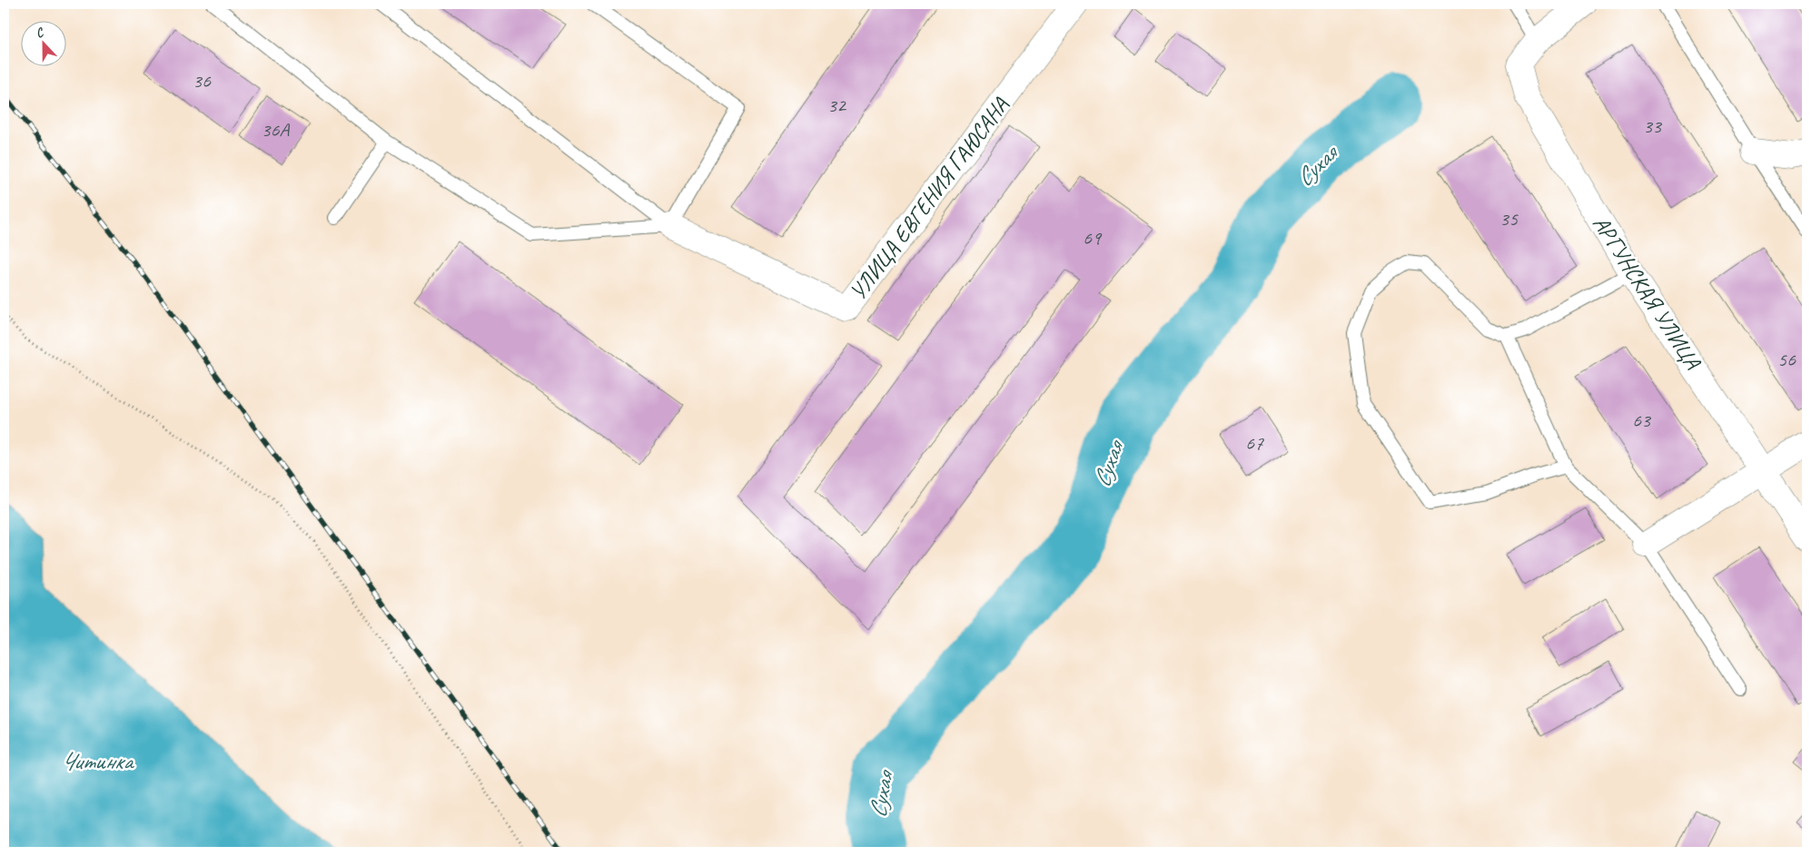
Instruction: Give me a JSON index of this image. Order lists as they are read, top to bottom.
{
  "streets": {
    "street": ["УЛИЦА ЕВГЕНИЯ ГАЮСАНА", "АРГУНСКАЯ УЛИЦА"]
  },
  "water": ["Сухая", "Читинка"],
  "house_numbers": [
    "36",
    "32",
    "33",
    "36А",
    "35",
    "69",
    "56",
    "63",
    "67"
  ],
  "north": "top"
}
